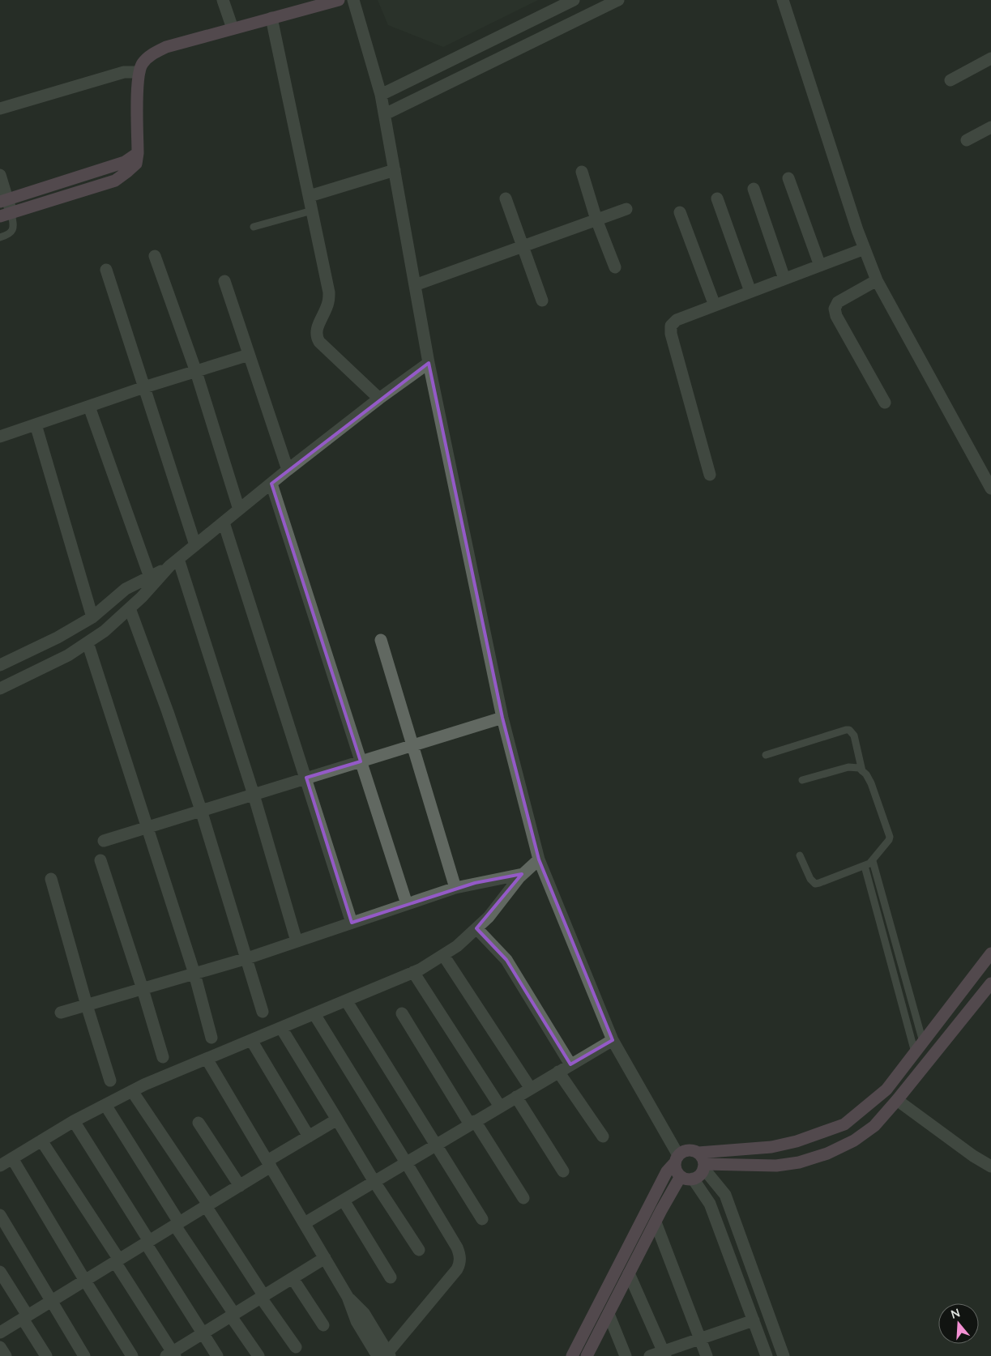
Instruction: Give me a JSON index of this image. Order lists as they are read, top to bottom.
{
  "north": "top"
}
